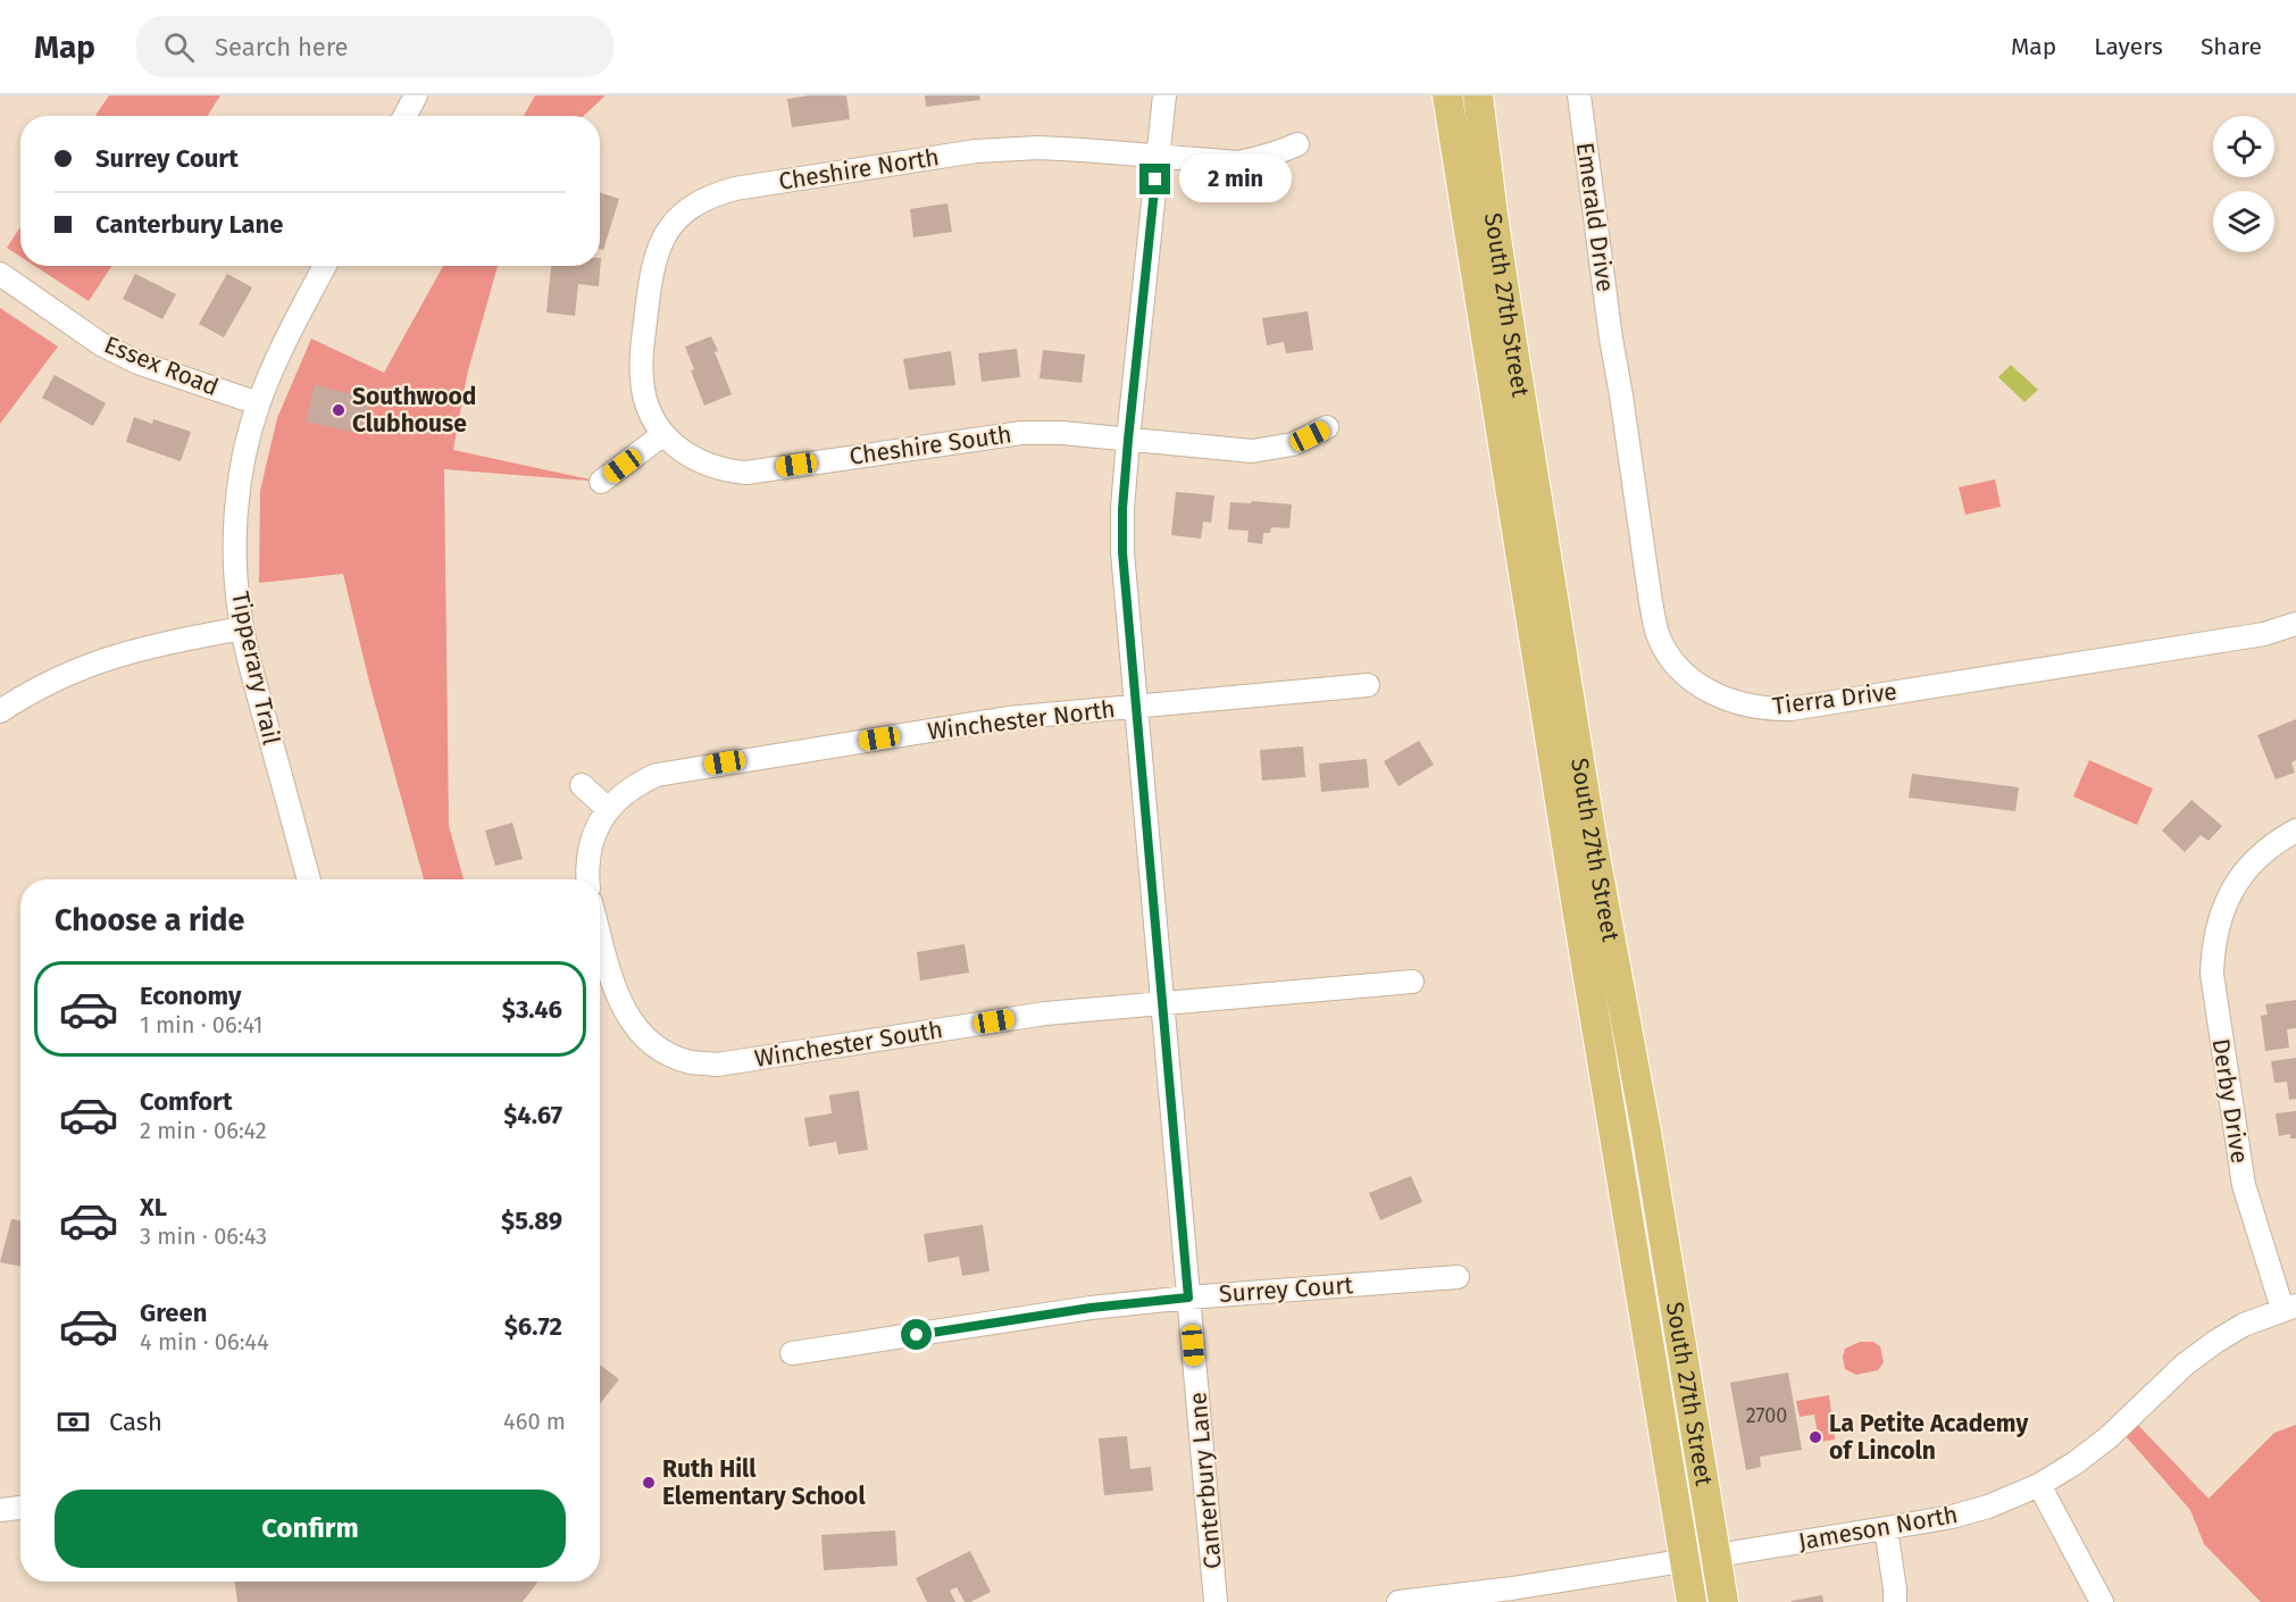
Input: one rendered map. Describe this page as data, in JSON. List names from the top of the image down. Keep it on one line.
{"streets":{"main road":["South 27th Street"],"street":["Cheshire North","Emerald Drive","Essex Road","Cheshire South","Tipperary Trail","Tierra Drive","Winchester North","Winchester South","Derby Drive","Surrey Court","Canterbury Lane","Jameson North"]},"crossings":[["Cheshire North","Cheshire South"],["Cheshire North","Canterbury Lane"],["Emerald Drive","Tierra Drive"],["South 27th Street","Jameson North"],["Essex Road","Tipperary Trail"],["Cheshire South","Canterbury Lane"],["Winchester North","Canterbury Lane"],["Winchester South","Canterbury Lane"],["Derby Drive","Jameson North"],["Surrey Court","Canterbury Lane"]],"places":["Southwood Clubhouse","La Petite Academy of Lincoln","Ruth Hill Elementary School"],"house_numbers":["2700"],"page":{"header":"Map","search":"Search here","nav":["Map","Layers","Share"],"banner":["Surrey Court","Canterbury Lane"],"bubble":"2 min","heading":"Choose a ride","list":[{"name":"Economy","note":"1 min · 06:41","value":"$3.46"},{"name":"Comfort","note":"2 min · 06:42","value":"$4.67"},{"name":"XL","note":"3 min · 06:43","value":"$5.89"},{"name":"Green","note":"4 min · 06:44","value":"$6.72"}],"pay":["Cash","460 m"],"buttons":"Confirm"}}
